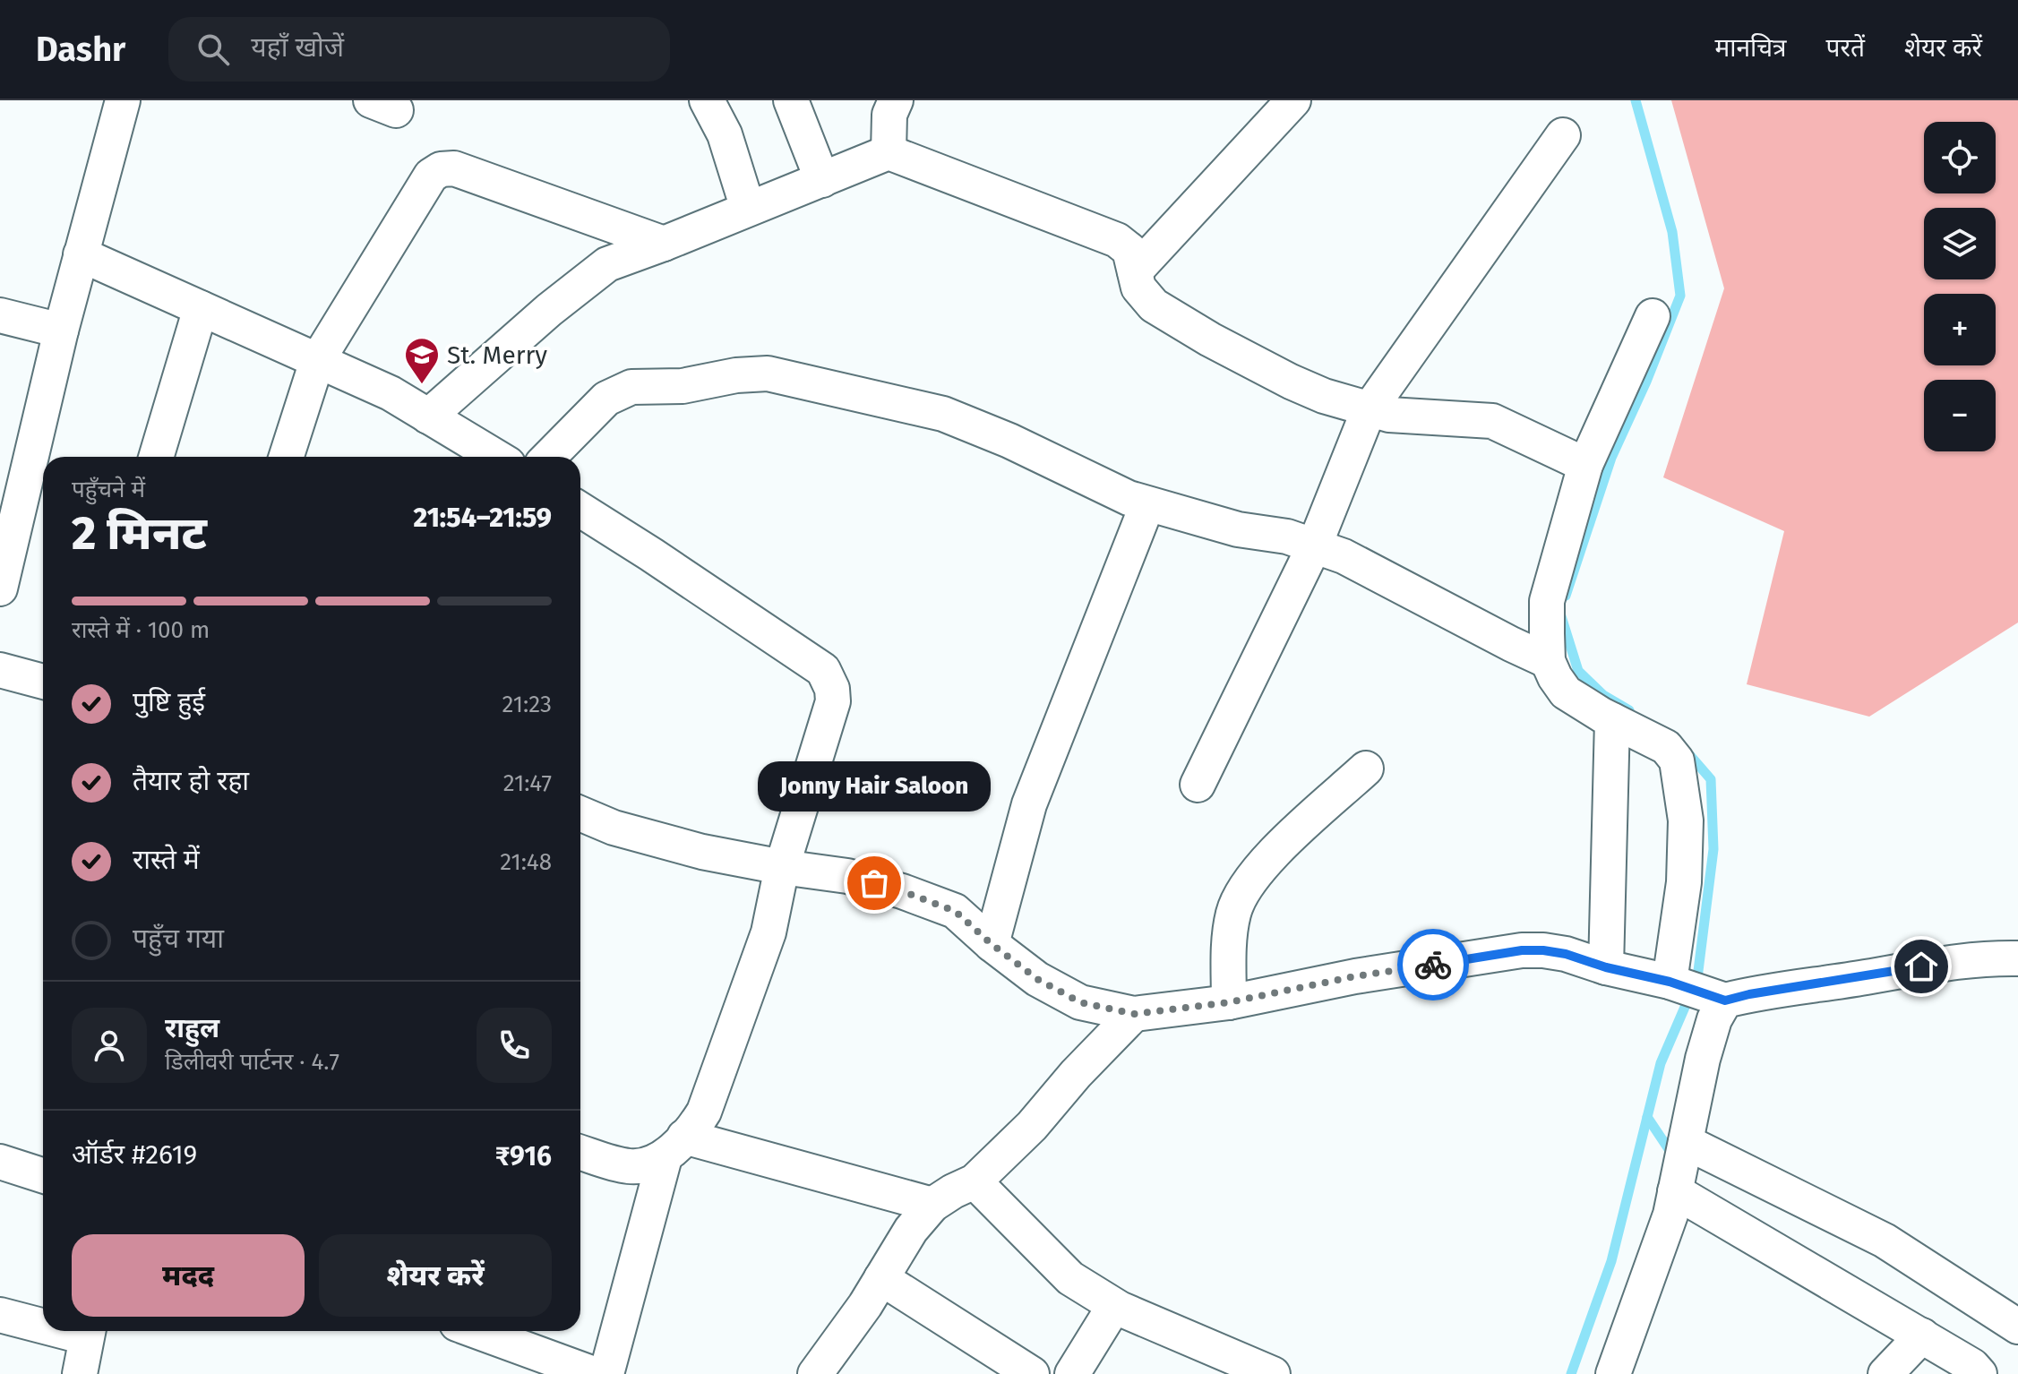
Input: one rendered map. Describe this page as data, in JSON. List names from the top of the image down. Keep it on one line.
{"places":{"school or university":["St. Merry"],"other":["Jonny Hair Saloon"]},"page":{"header":"Dashr","search":"यहाँ खोजें","nav":["मानचित्र","परतें","शेयर करें"],"map_buttons":["+","−"],"heading":["2 मिनट","पहुँचने में","21:54–21:59"],"panel":["राहुल","डिलीवरी पार्टनर · 4.7","ऑर्डर #2619","₹916"],"bar":"रास्ते में · 100 m","list":[["पुष्टि हुई","21:23"],["तैयार हो रहा","21:47"],["रास्ते में","21:48"],"पहुँच गया"],"bubble":"Jonny Hair Saloon","buttons":["मदद","शेयर करें"]}}
